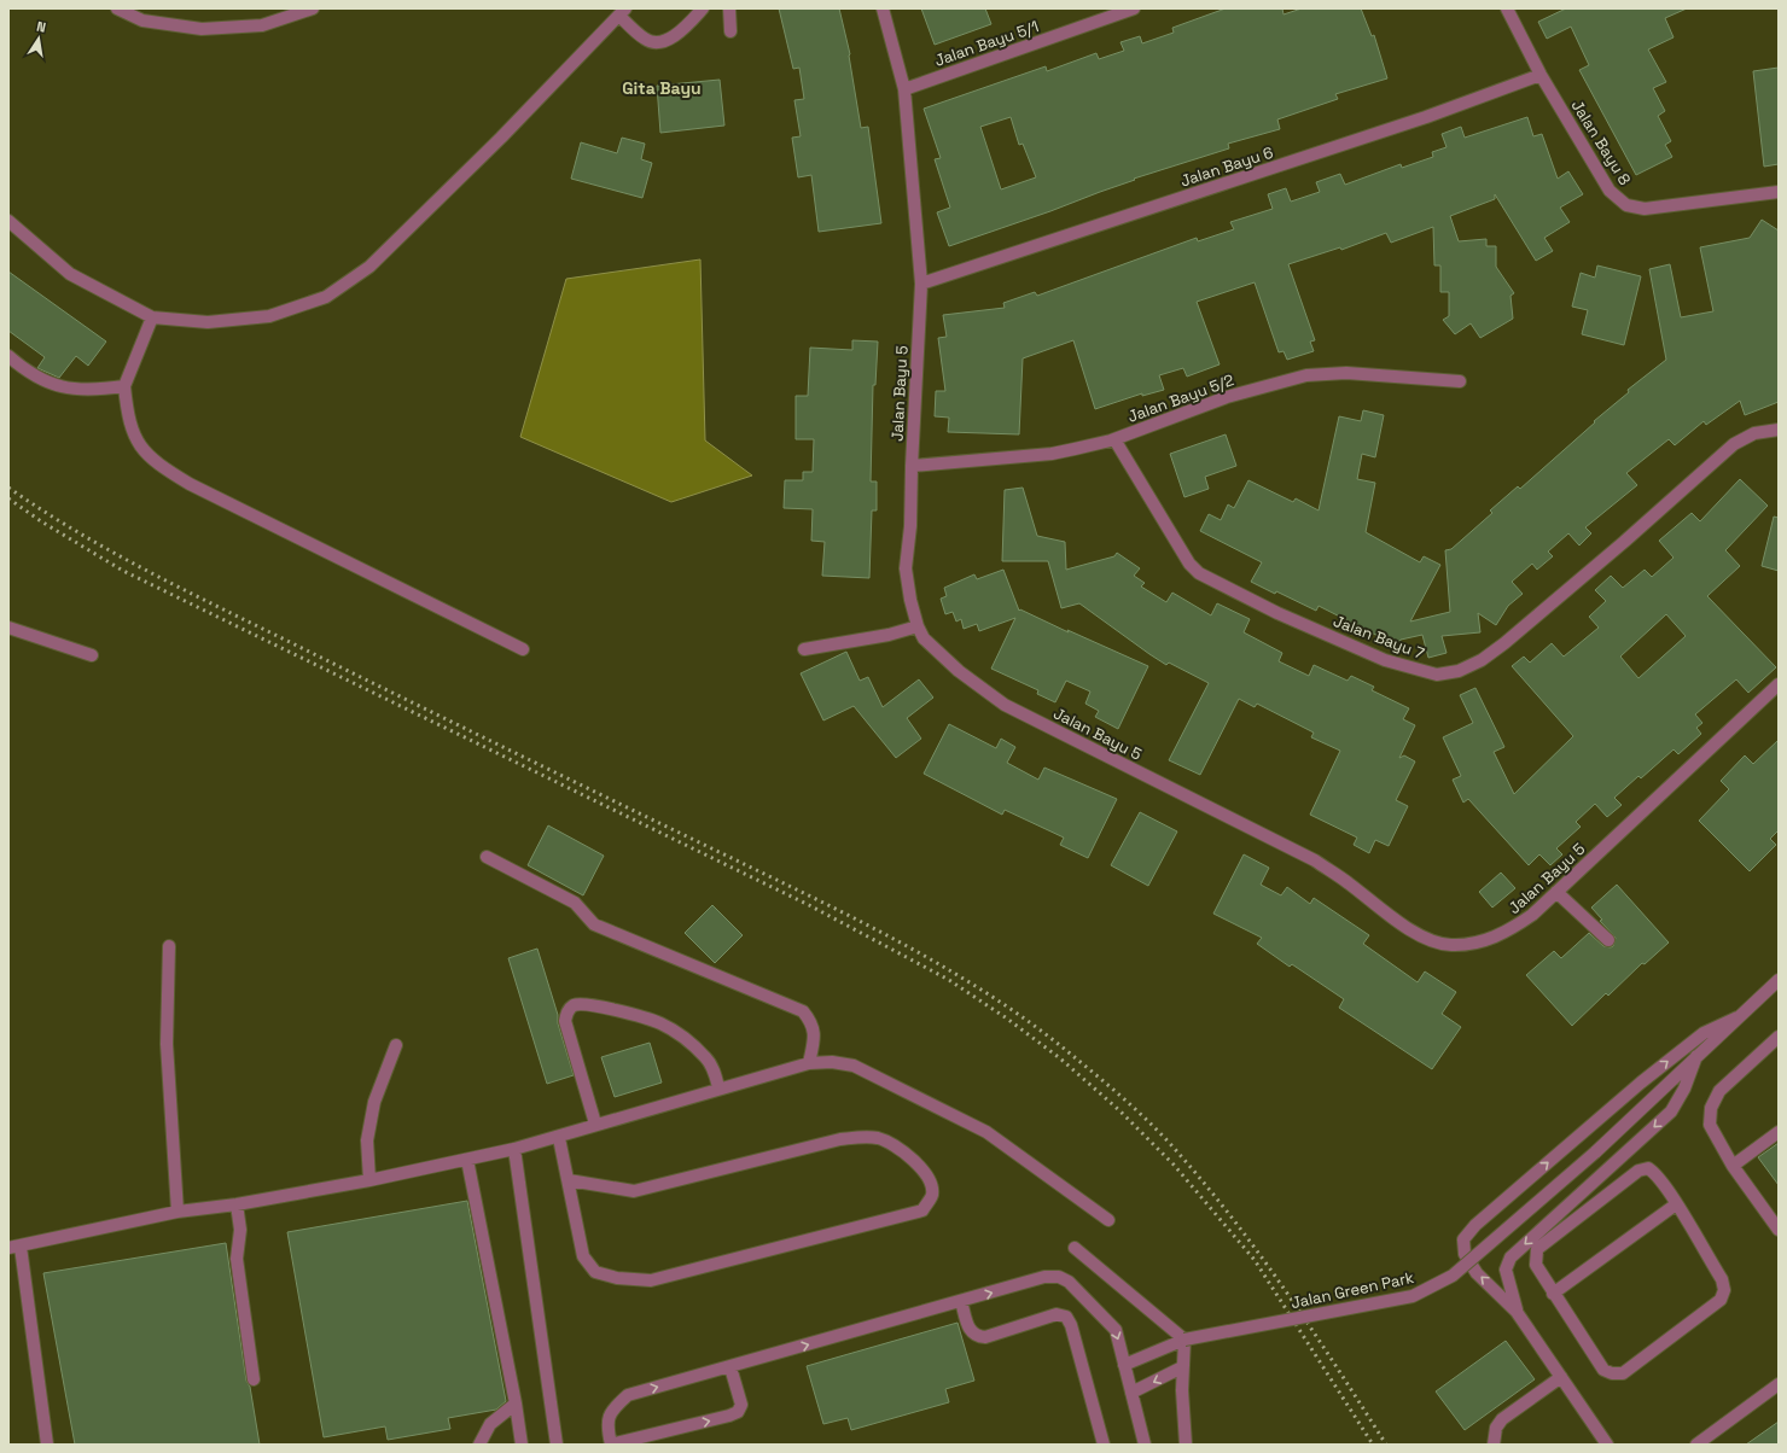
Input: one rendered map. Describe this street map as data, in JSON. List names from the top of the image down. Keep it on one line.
{"streets":{"street":["Jalan Bayu 5/1","Jalan Bayu 8","Jalan Bayu 6","Jalan Bayu 5","Jalan Bayu 5/2","Jalan Bayu 7","Jalan Green Park"]},"crossings":[["Jalan Bayu 5/1","Jalan Bayu 5"],["Jalan Bayu 8","Jalan Bayu 6"],["Jalan Bayu 6","Jalan Bayu 5"],["Jalan Bayu 5","Jalan Bayu 5/2"],["Jalan Bayu 5/2","Jalan Bayu 7"]],"districts":["Gita Bayu"],"north":"top"}
